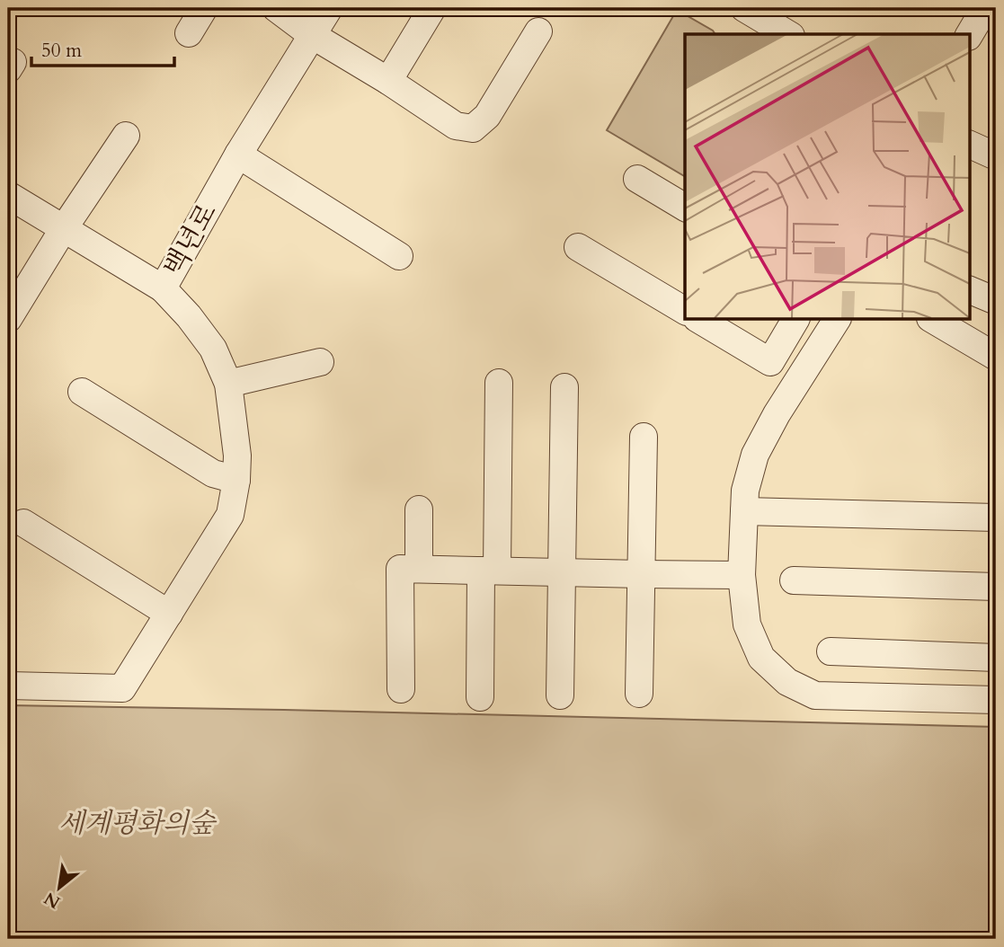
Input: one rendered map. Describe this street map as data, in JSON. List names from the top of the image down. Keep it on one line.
{"streets":{"street":["백년로"]},"parks":["세계평화의숲"],"scale_bar":"50 m","north":"bottom left"}
